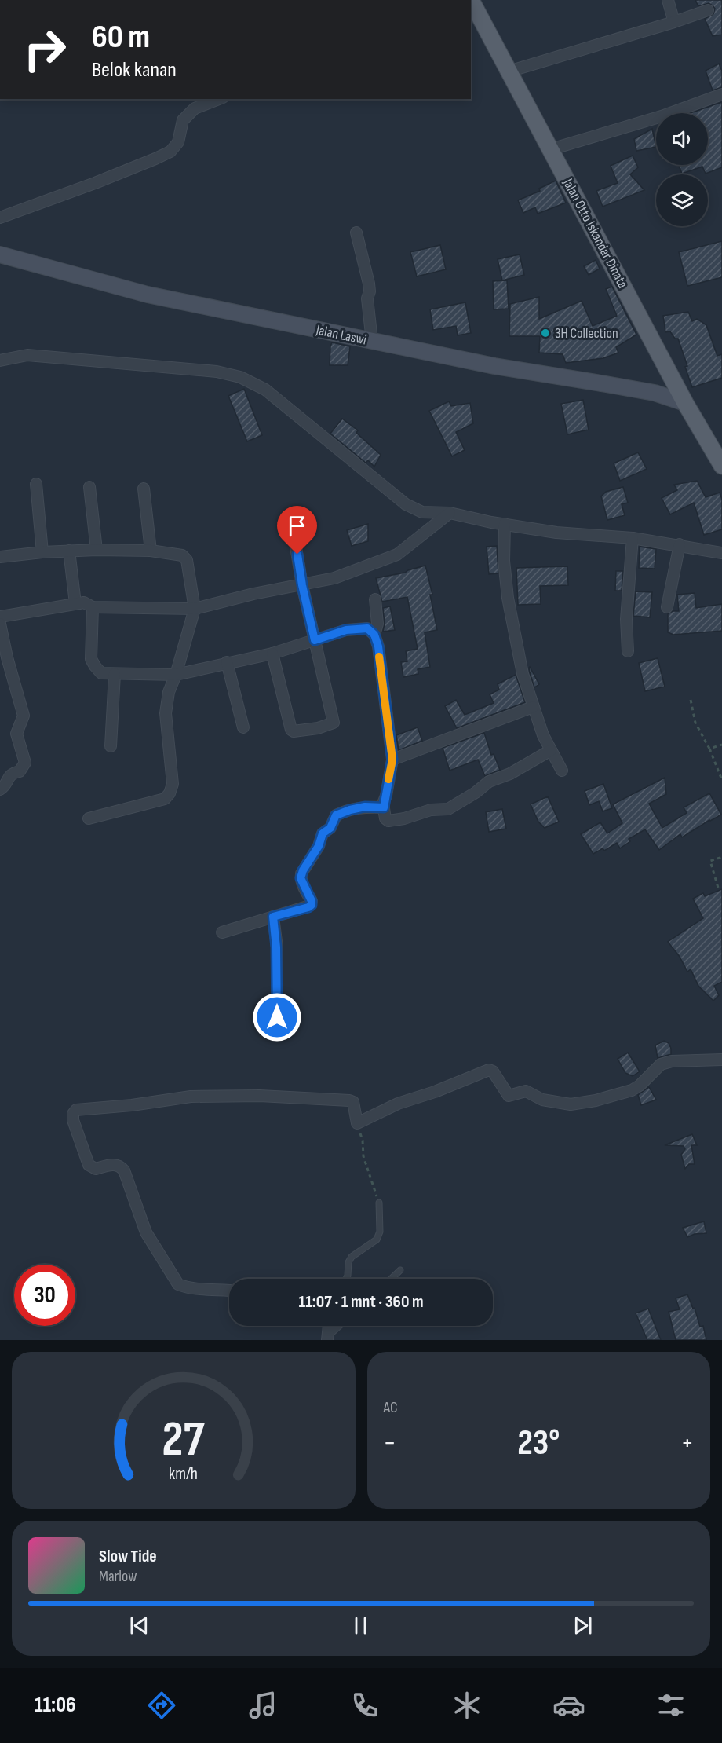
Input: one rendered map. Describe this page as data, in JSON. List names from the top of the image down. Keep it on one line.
{"streets":{"main road":["Jalan Otto Iskandar Dinata"],"street":["Jalan Laswi"]},"crossings":[["Jalan Otto Iskandar Dinata","Jalan Laswi"]],"places":["3H Collection"],"page":{"turn":["60 m","Belok kanan"],"limit":"30","trip":"11:07 · 1 mnt · 360 m","tile":"AC","heat":["−","23°","+"],"song":["Slow Tide","Marlow"],"tabs":"11:06","gauge":["27","km/h"]}}
